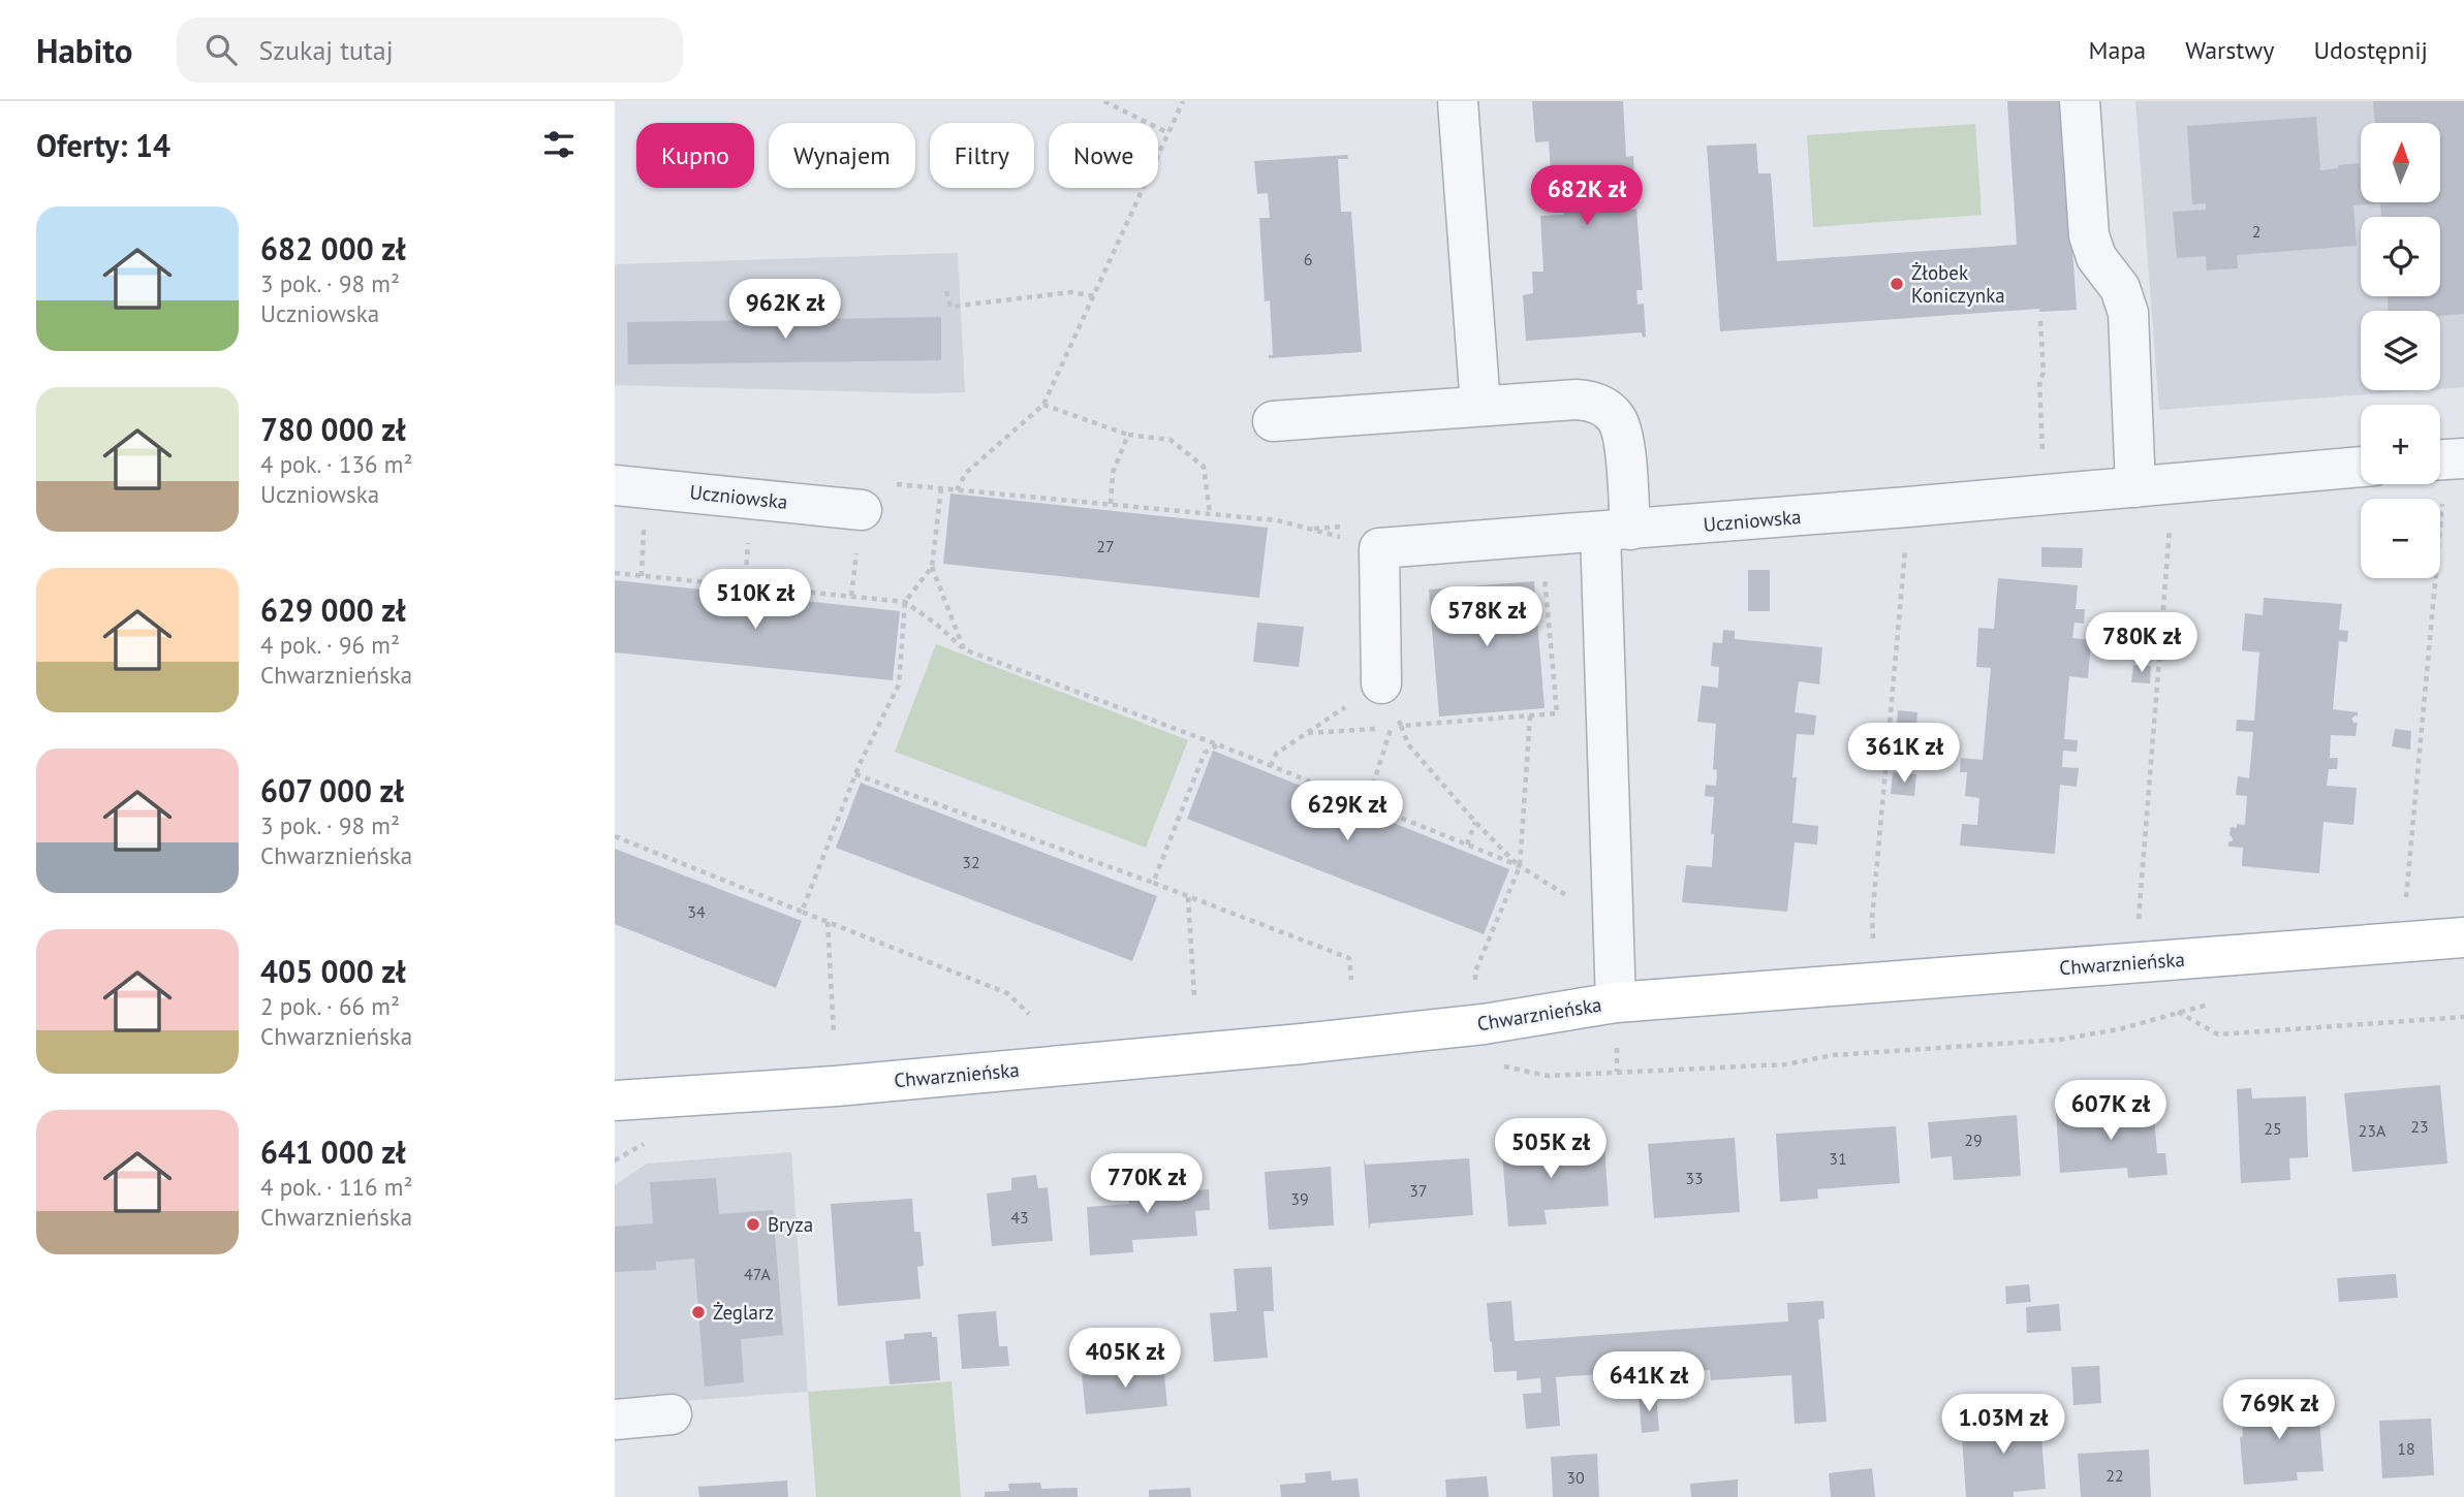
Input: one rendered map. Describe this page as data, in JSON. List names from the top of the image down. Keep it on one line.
{"streets":{"main road":["Chwarznieńska"],"street":["Uczniowska"]},"places":["Żłobek Koniczynka","Bryza","Żeglarz"],"house_numbers":["2","6","27","32","34","23","25","23A","29","31","33","37","39","43","47A","18","22","30"],"north":"top","page":{"header":"Habito","search":"Szukaj tutaj","nav":["Mapa","Warstwy","Udostępnij"],"heading":"Oferty: 14","map_buttons":["+","−"],"chip":["Kupno","Wynajem","Filtry","Nowe"],"price":["682K zł","962K zł","510K zł","578K zł","780K zł","361K zł","629K zł","607K zł","505K zł","770K zł","405K zł","641K zł","769K zł","1.03M zł"],"list":[{"name":"682 000 zł","note":"3 pok. · 98 m² · Uczniowska"},{"name":"780 000 zł","note":"4 pok. · 136 m² · Uczniowska"},{"name":"629 000 zł","note":"4 pok. · 96 m² · Chwarznieńska"},{"name":"607 000 zł","note":"3 pok. · 98 m² · Chwarznieńska"},{"name":"405 000 zł","note":"2 pok. · 66 m² · Chwarznieńska"},{"name":"641 000 zł","note":"4 pok. · 116 m² · Chwarznieńska"}]}}
